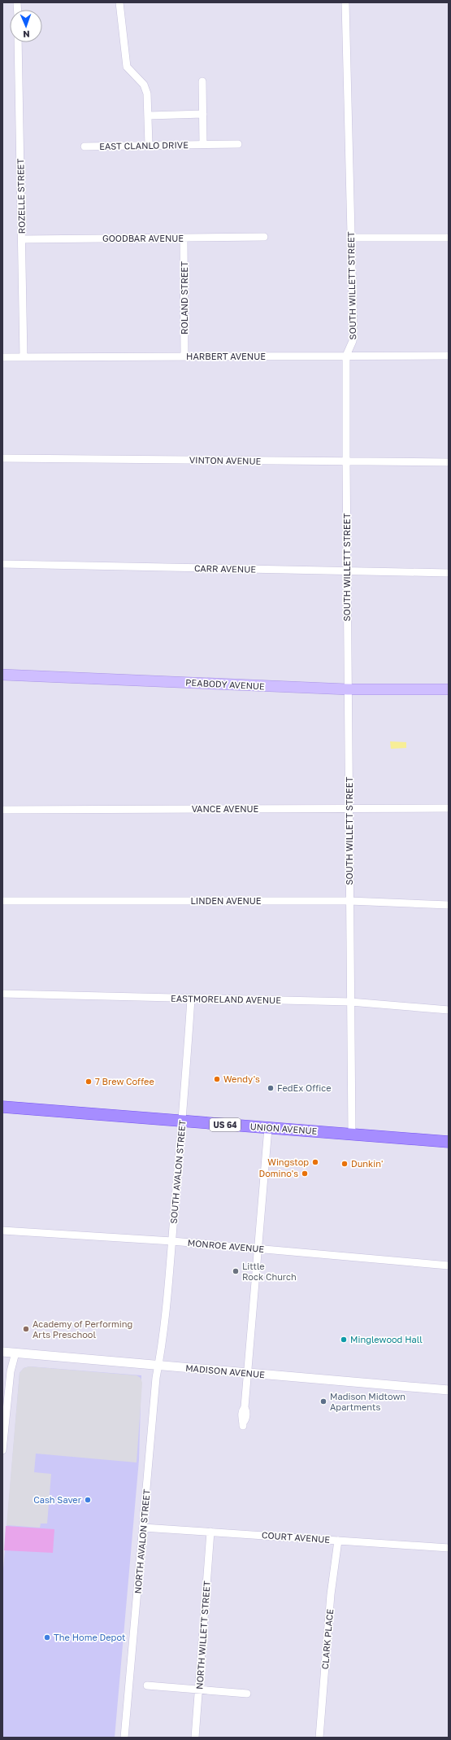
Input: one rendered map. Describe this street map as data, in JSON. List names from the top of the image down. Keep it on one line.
{"streets":{"main road":["PEABODY AVENUE","US 64","UNION AVENUE"],"street":["EAST CLANLO DRIVE","ROZELLE STREET","GOODBAR AVENUE","SOUTH WILLETT STREET","ROLAND STREET","HARBERT AVENUE","VINTON AVENUE","CARR AVENUE","VANCE AVENUE","LINDEN AVENUE","EASTMORELAND AVENUE","SOUTH AVALON STREET","MONROE AVENUE","MADISON AVENUE","COURT AVENUE","NORTH AVALON STREET","NORTH WILLETT STREET","CLARK PLACE"]},"crossings":[["ROZELLE STREET","GOODBAR AVENUE"],["ROZELLE STREET","HARBERT AVENUE"],["GOODBAR AVENUE","ROLAND STREET"],["SOUTH WILLETT STREET","HARBERT AVENUE"],["SOUTH WILLETT STREET","VINTON AVENUE"],["SOUTH WILLETT STREET","CARR AVENUE"],["SOUTH WILLETT STREET","PEABODY AVENUE"],["SOUTH WILLETT STREET","VANCE AVENUE"],["SOUTH WILLETT STREET","LINDEN AVENUE"],["SOUTH WILLETT STREET","EASTMORELAND AVENUE"],["SOUTH WILLETT STREET","UNION AVENUE"],["ROLAND STREET","HARBERT AVENUE"],["EASTMORELAND AVENUE","SOUTH AVALON STREET"],["UNION AVENUE","SOUTH AVALON STREET"],["SOUTH AVALON STREET","MONROE AVENUE"],["SOUTH AVALON STREET","NORTH AVALON STREET"],["MADISON AVENUE","NORTH AVALON STREET"],["COURT AVENUE","NORTH AVALON STREET"],["COURT AVENUE","NORTH WILLETT STREET"],["COURT AVENUE","CLARK PLACE"]],"places":["Wendy's","7 Brew Coffee","FedEx Office","Wingstop","Dunkin'","Domino's","Little Rock Church","Academy of Performing Arts Preschool","Minglewood Hall","Madison Midtown Apartments","Cash Saver","The Home Depot"],"north":"bottom"}
